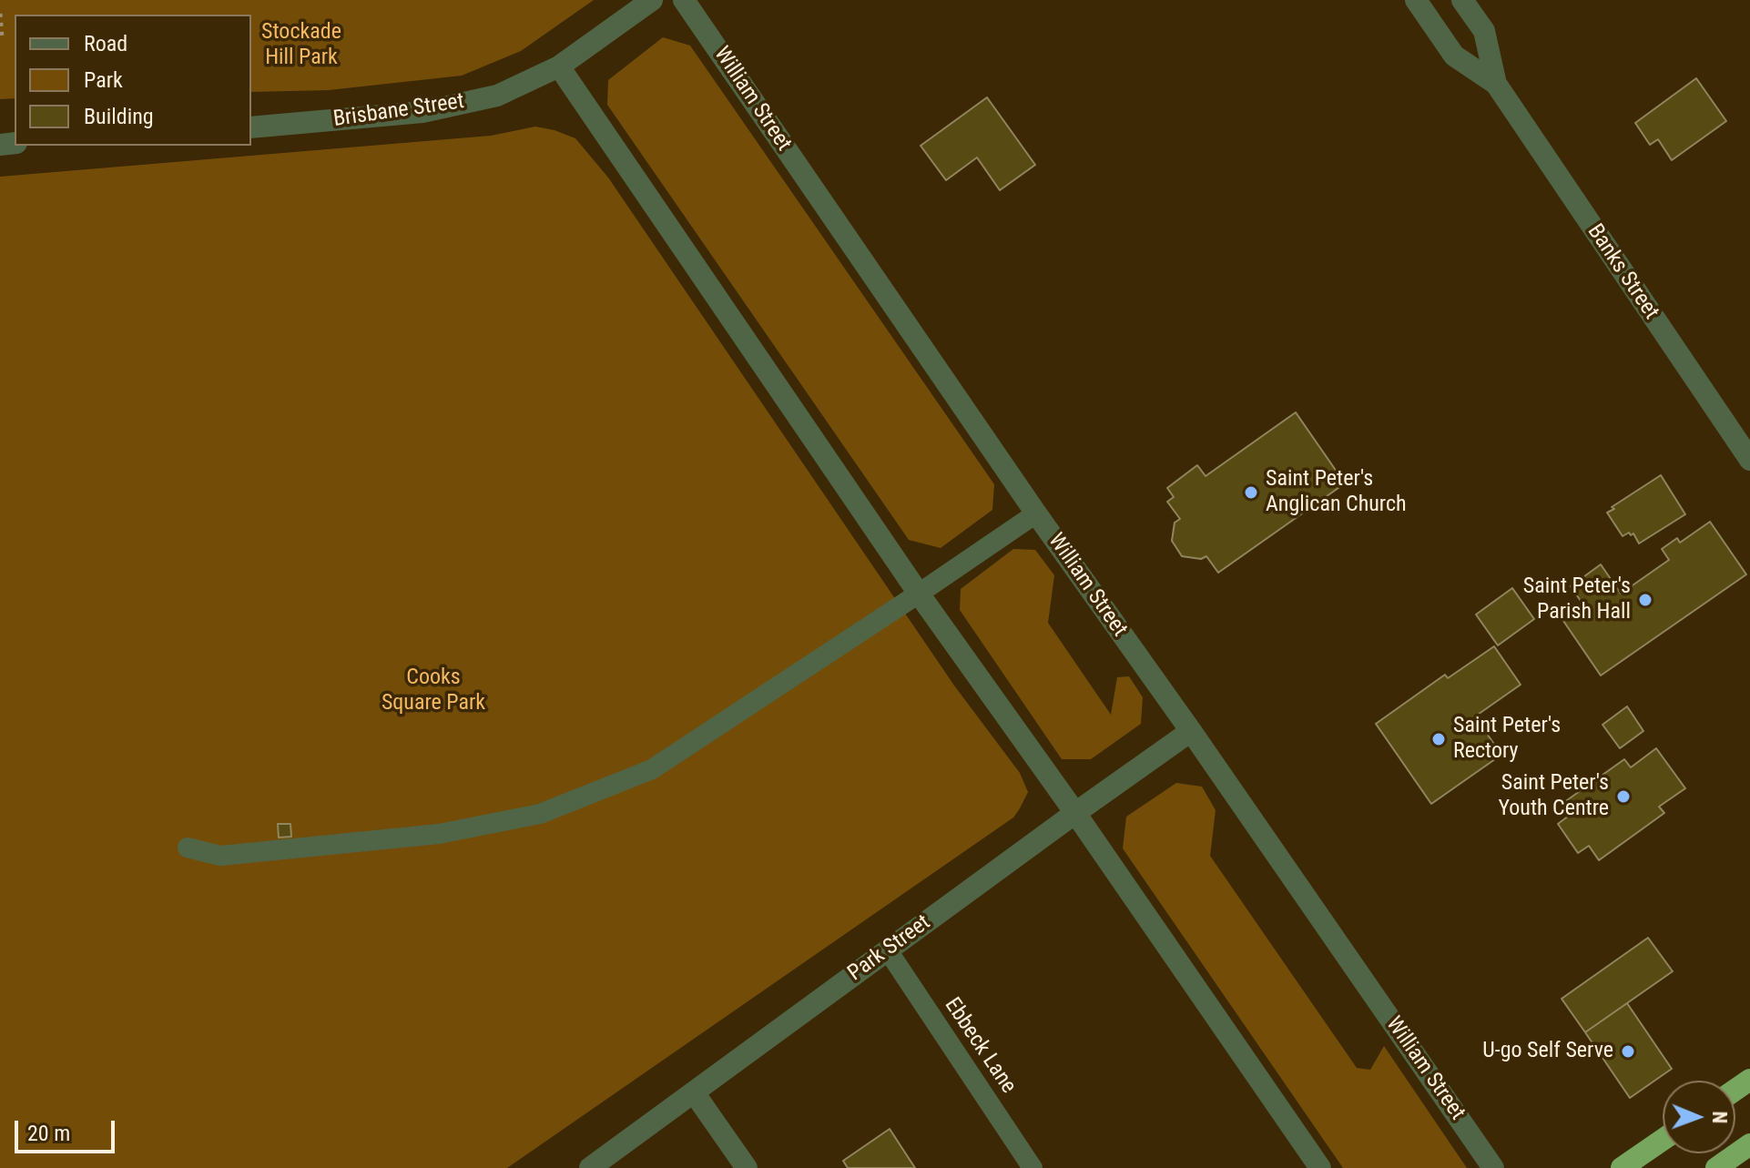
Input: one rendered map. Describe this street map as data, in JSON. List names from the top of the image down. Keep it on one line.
{"streets":{"street":["William Street","Brisbane Street","Banks Street","Park Street"],"lane":["Ebbeck Lane"]},"crossings":[["William Street","Park Street"],["Park Street","Ebbeck Lane"]],"parks":["Stockade Hill Park","Cooks Square Park"],"places":["Saint Peter's Anglican Church","Saint Peter's Parish Hall","Saint Peter's Rectory","Saint Peter's Youth Centre","U-go Self Serve"],"legend":["Road","Park","Building"],"scale_bar":"20 m","north":"right"}
